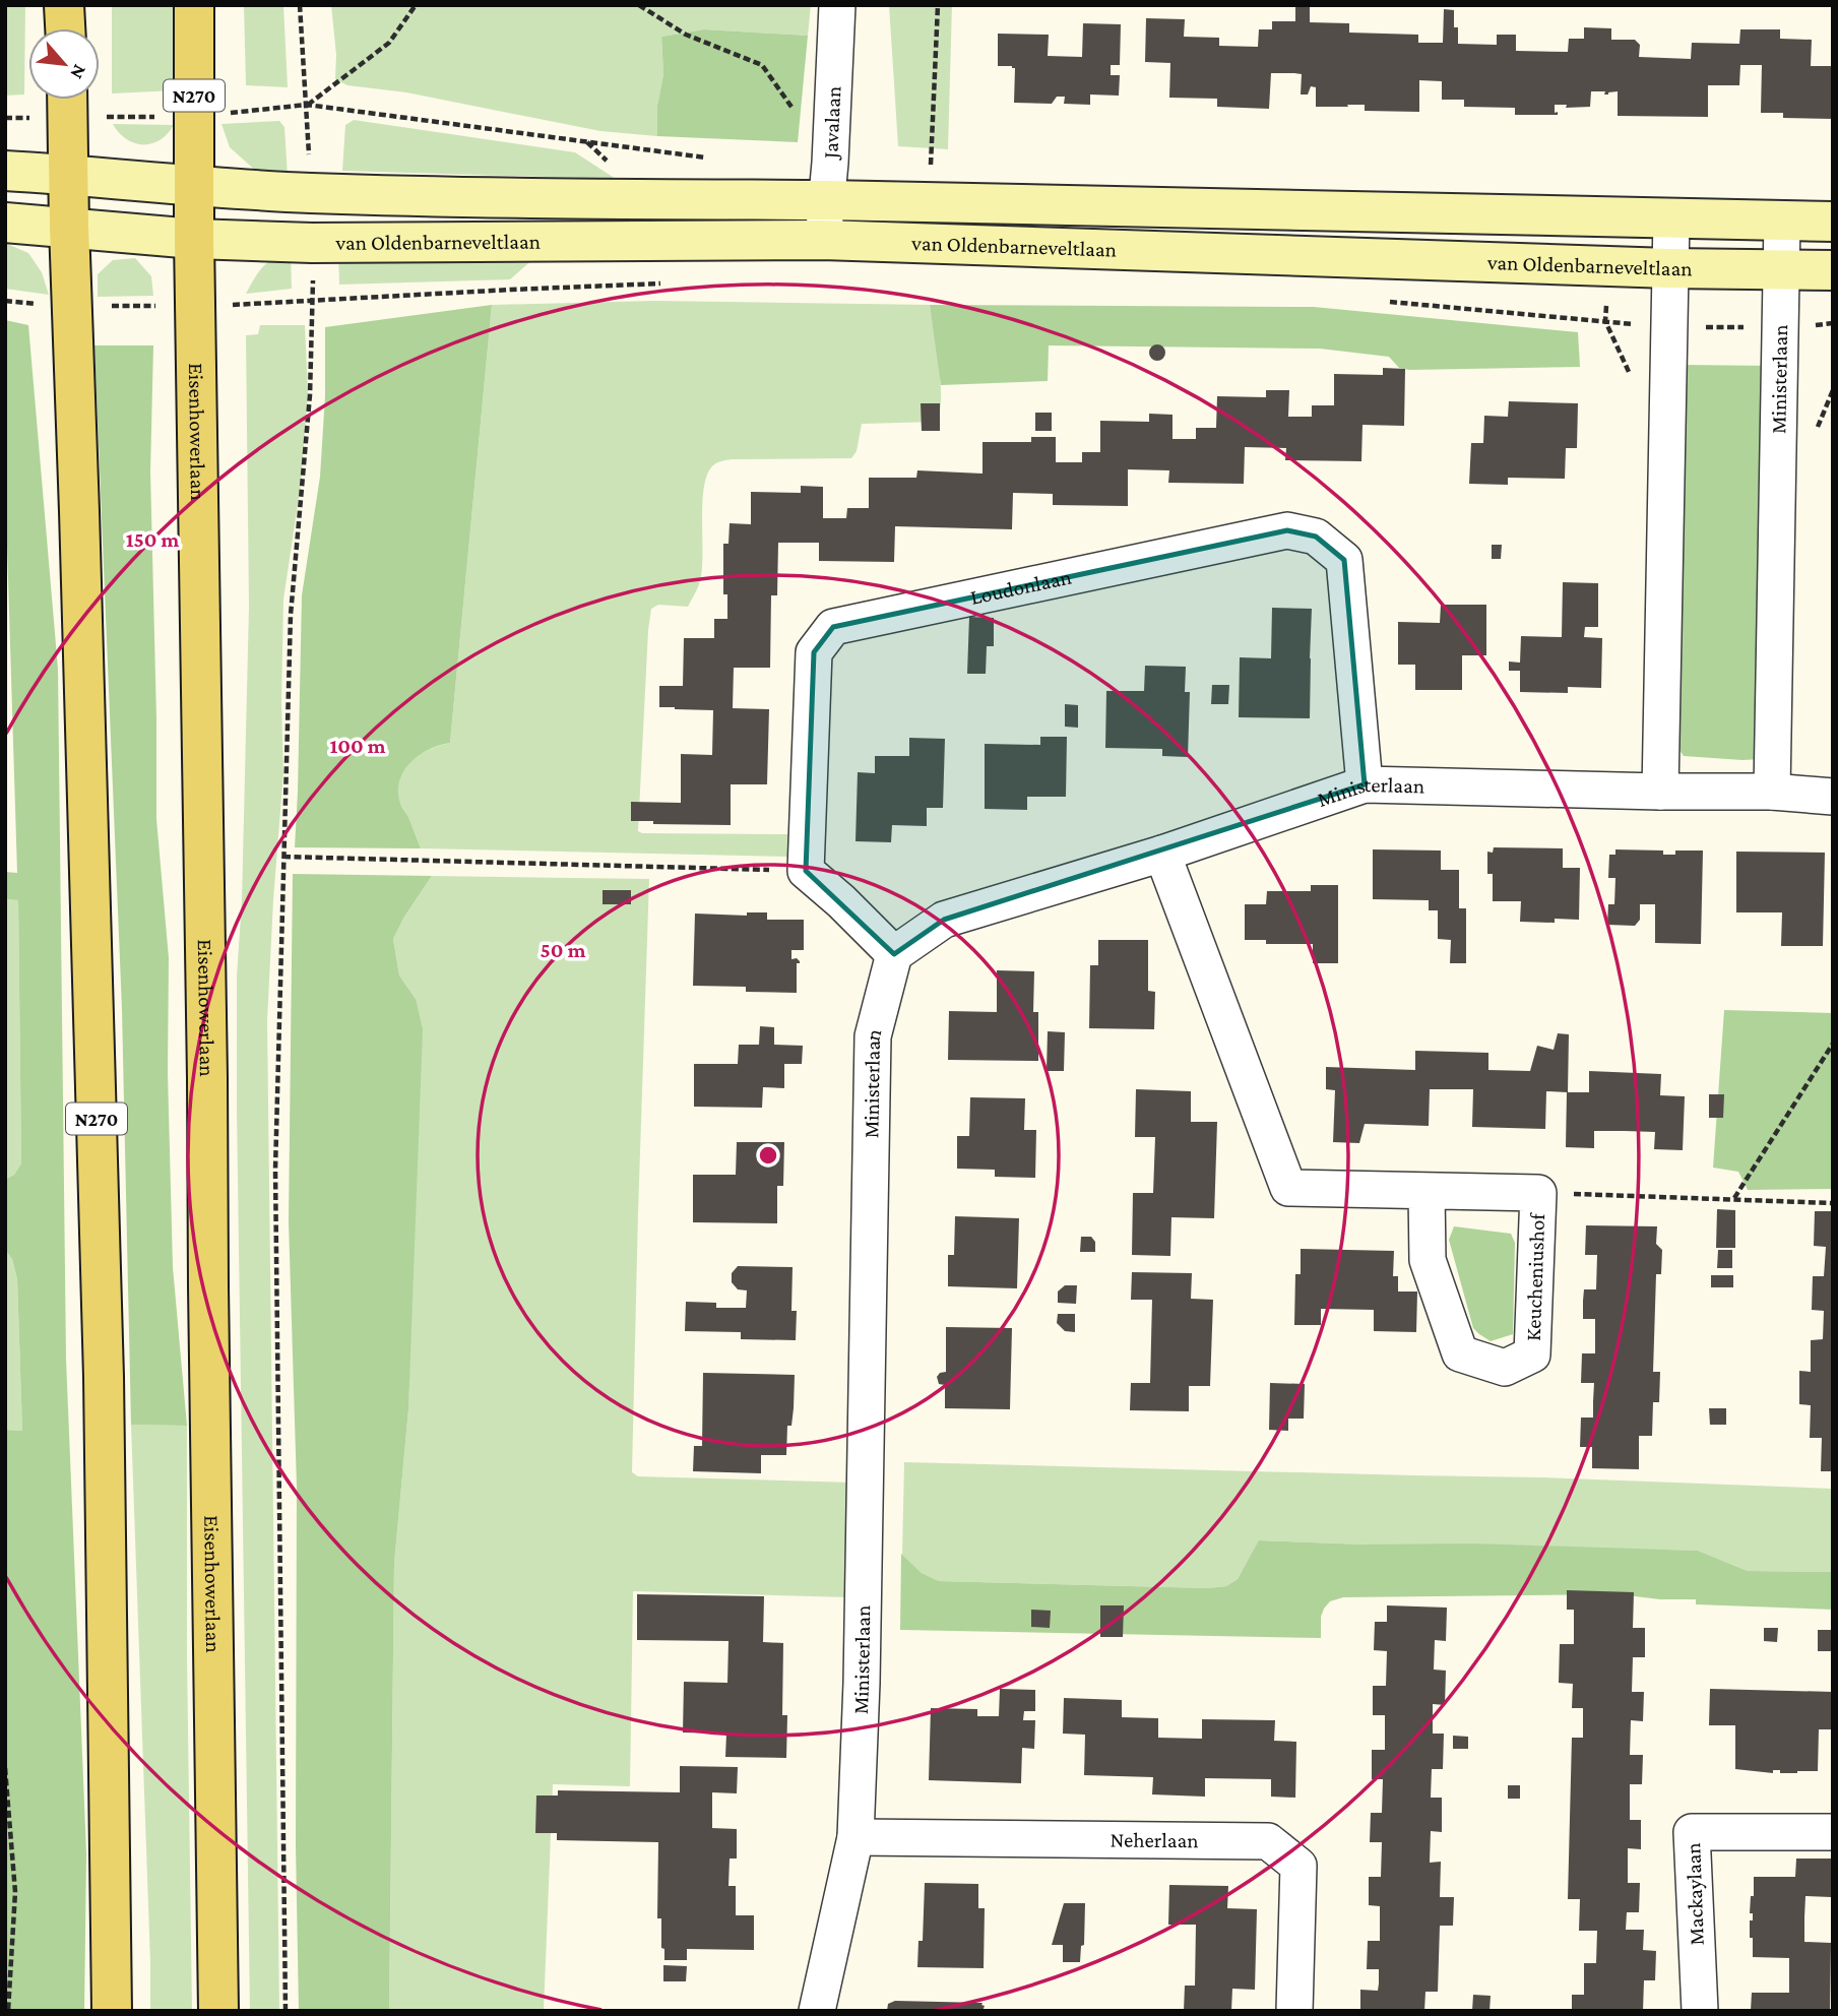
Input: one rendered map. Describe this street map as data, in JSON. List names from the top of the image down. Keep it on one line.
{"streets":{"main road":["N270","van Oldenbarneveltlaan","Eisenhowerlaan"],"street":["Javalaan","Ministerlaan","Loudonlaan","Keucheniushof","Neherlaan","Mackaylaan"]},"crossings":[["N270","van Oldenbarneveltlaan"],["Javalaan","van Oldenbarneveltlaan"],["van Oldenbarneveltlaan","Ministerlaan"],["van Oldenbarneveltlaan","Eisenhowerlaan"],["Ministerlaan","Loudonlaan"],["Ministerlaan","Keucheniushof"],["Ministerlaan","Neherlaan"]],"north":"bottom right","rings":["150 m","100 m","50 m"]}
